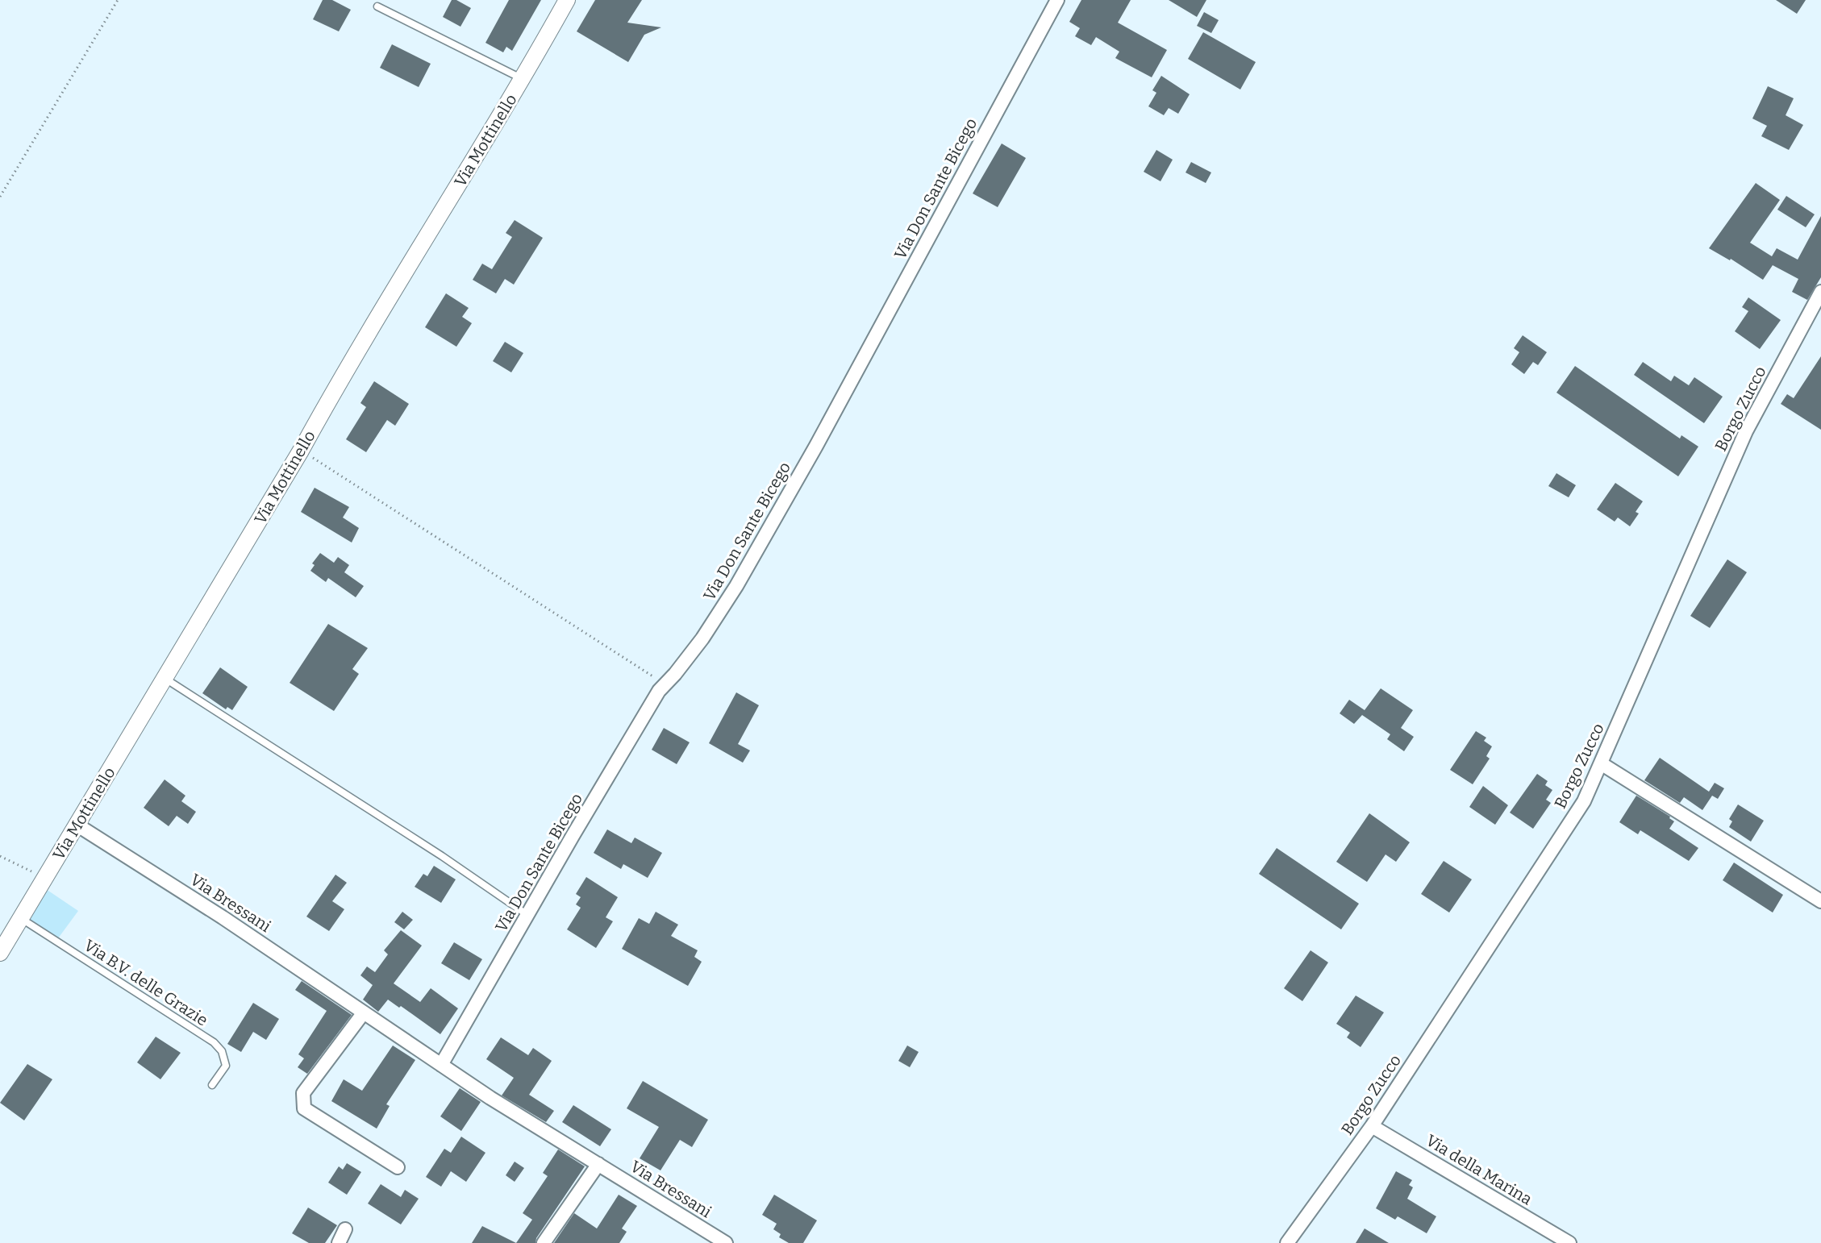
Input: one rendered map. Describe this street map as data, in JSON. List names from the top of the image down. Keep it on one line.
{"streets":{"street":["Via Mottinello","Via Don Sante Bicego","Borgo Zucco","Via Bressani","Via della Marina"],"lane":["Via B.V. delle Grazie"]},"crossings":[["Via Mottinello","Via Bressani"],["Via Mottinello","Via B.V. delle Grazie"],["Via Don Sante Bicego","Via Bressani"],["Borgo Zucco","Via della Marina"]]}
